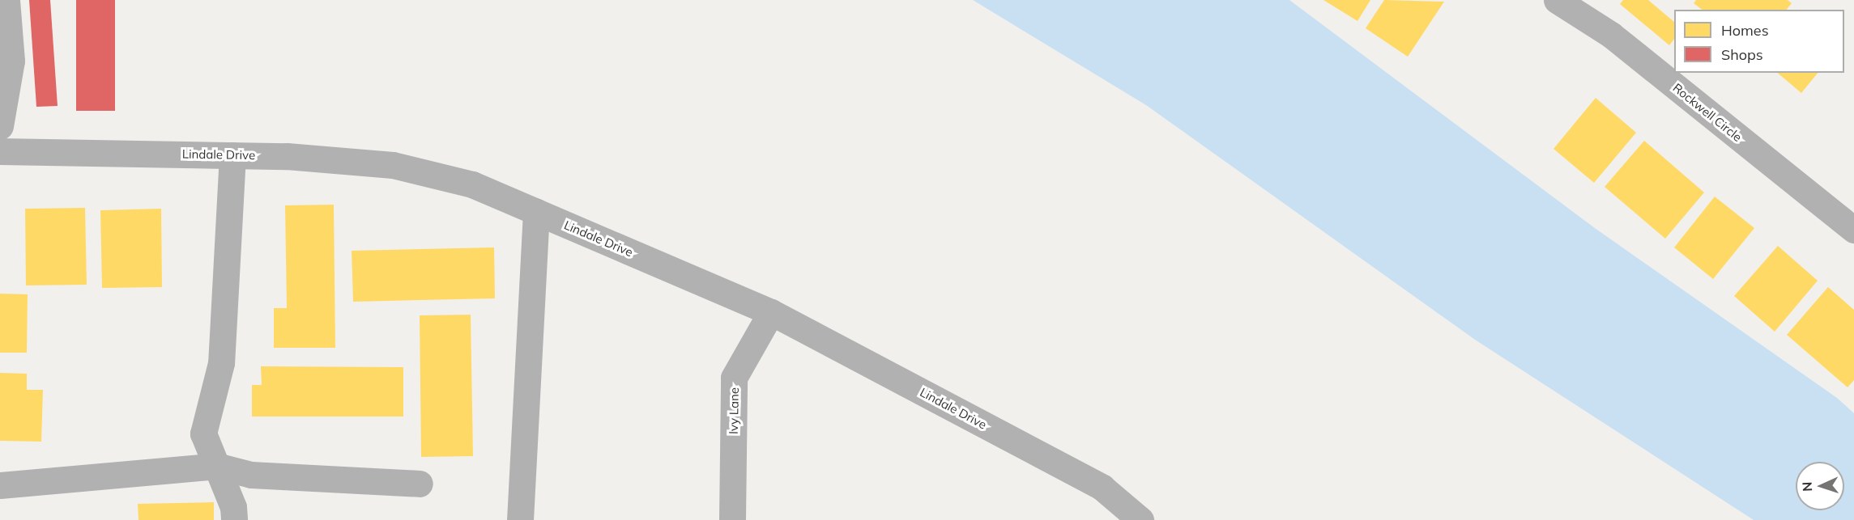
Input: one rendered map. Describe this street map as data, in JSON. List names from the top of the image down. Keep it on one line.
{"streets":{"street":["Rockwell Circle","Lindale Drive","Ivy Lane"]},"crossings":[["Lindale Drive","Ivy Lane"]],"legend":["Homes","Shops"],"north":"left"}
